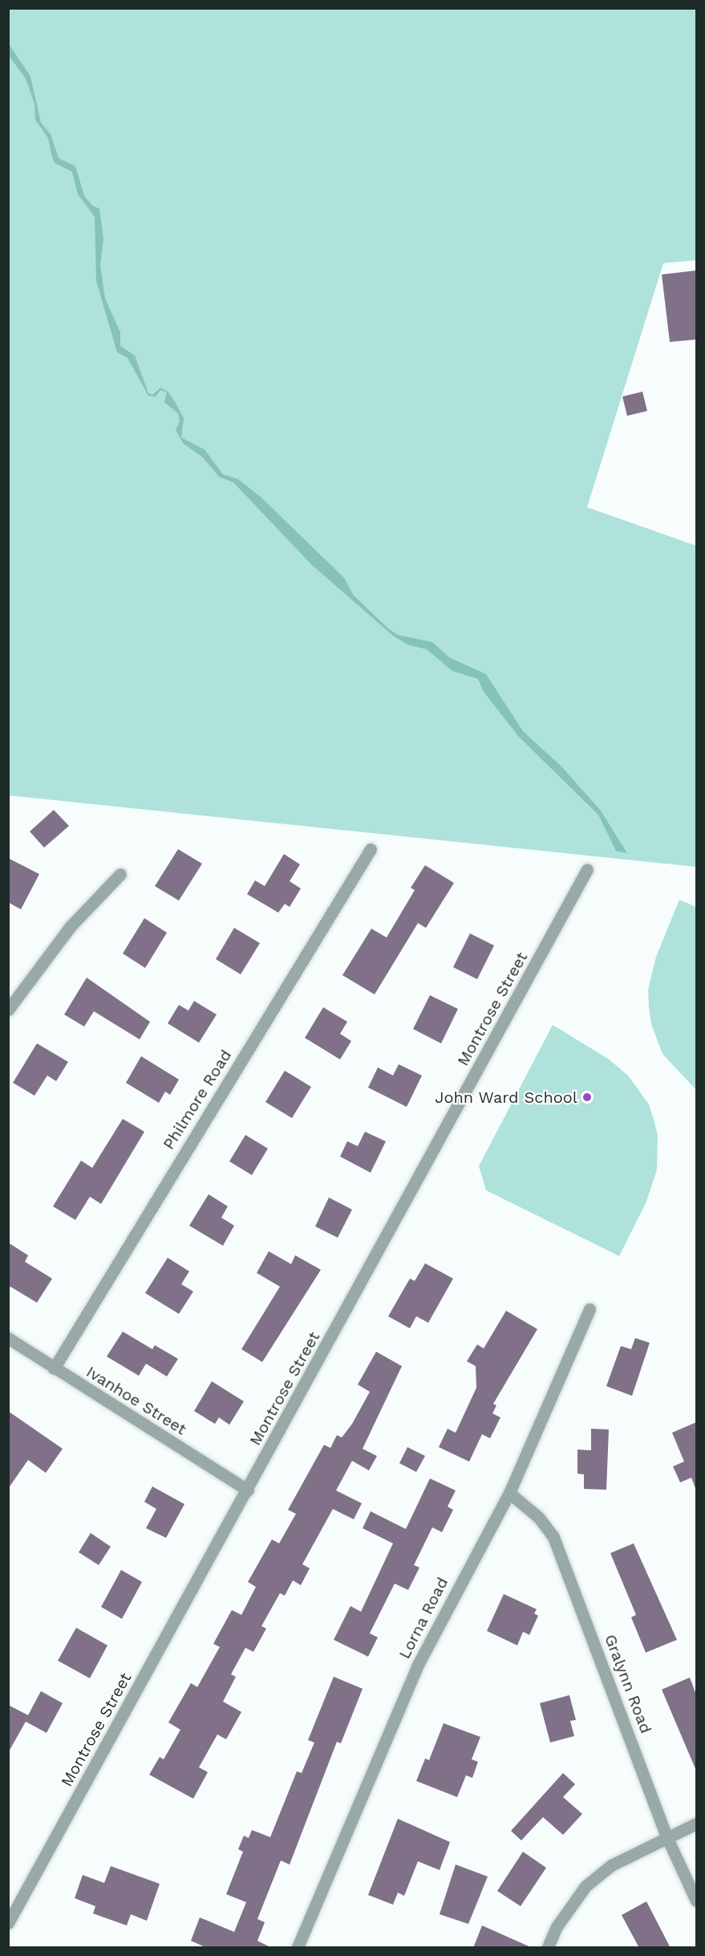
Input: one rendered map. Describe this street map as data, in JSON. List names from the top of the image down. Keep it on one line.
{"streets":{"street":["Montrose Street","Philmore Road","Ivanhoe Street","Lorna Road","Gralynn Road"]},"crossings":[["Montrose Street","Ivanhoe Street"],["Philmore Road","Ivanhoe Street"],["Lorna Road","Gralynn Road"]],"places":["John Ward School"]}
